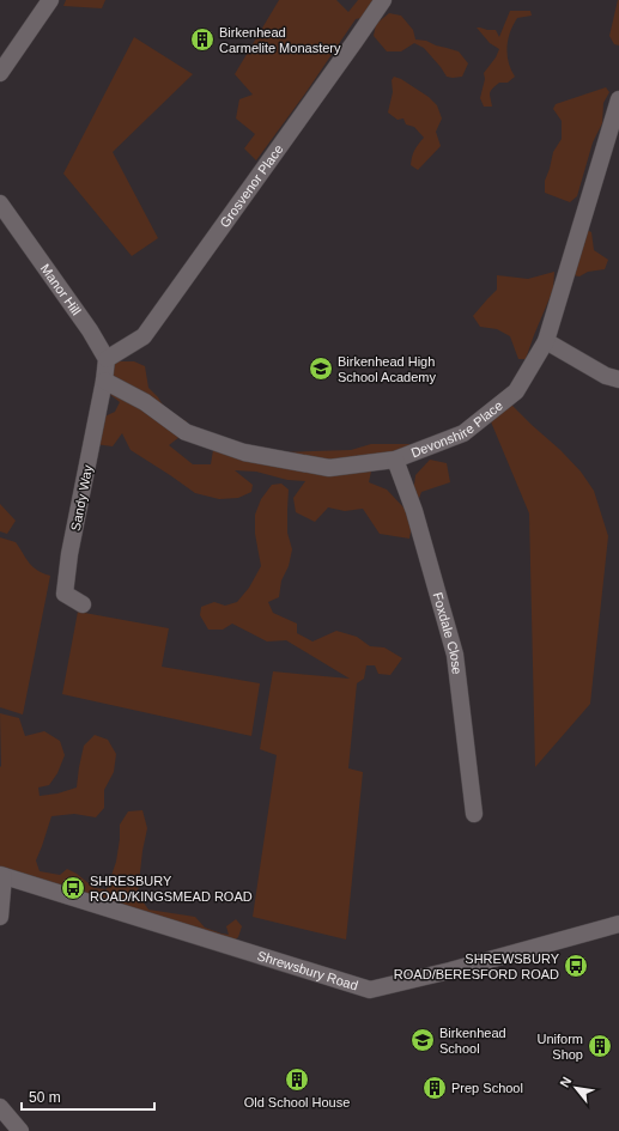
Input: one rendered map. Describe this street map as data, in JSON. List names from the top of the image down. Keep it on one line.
{"streets":{"street":["Grosvenor Place","Manor Hill","Devonshire Place","Sandy Way","Foxdale Close","Shrewsbury Road"]},"crossings":[["Grosvenor Place","Manor Hill"],["Devonshire Place","Sandy Way"],["Devonshire Place","Foxdale Close"]],"places":{"building":["Birkenhead Carmelite Monastery","Uniform Shop","Old School House","Prep School"],"school or university":["Birkenhead High School Academy","Birkenhead School"],"bus stop":["SHRESBURY ROAD/KINGSMEAD ROAD","SHREWSBURY ROAD/BERESFORD ROAD"]},"scale_bar":"50 m","north":"top left"}
